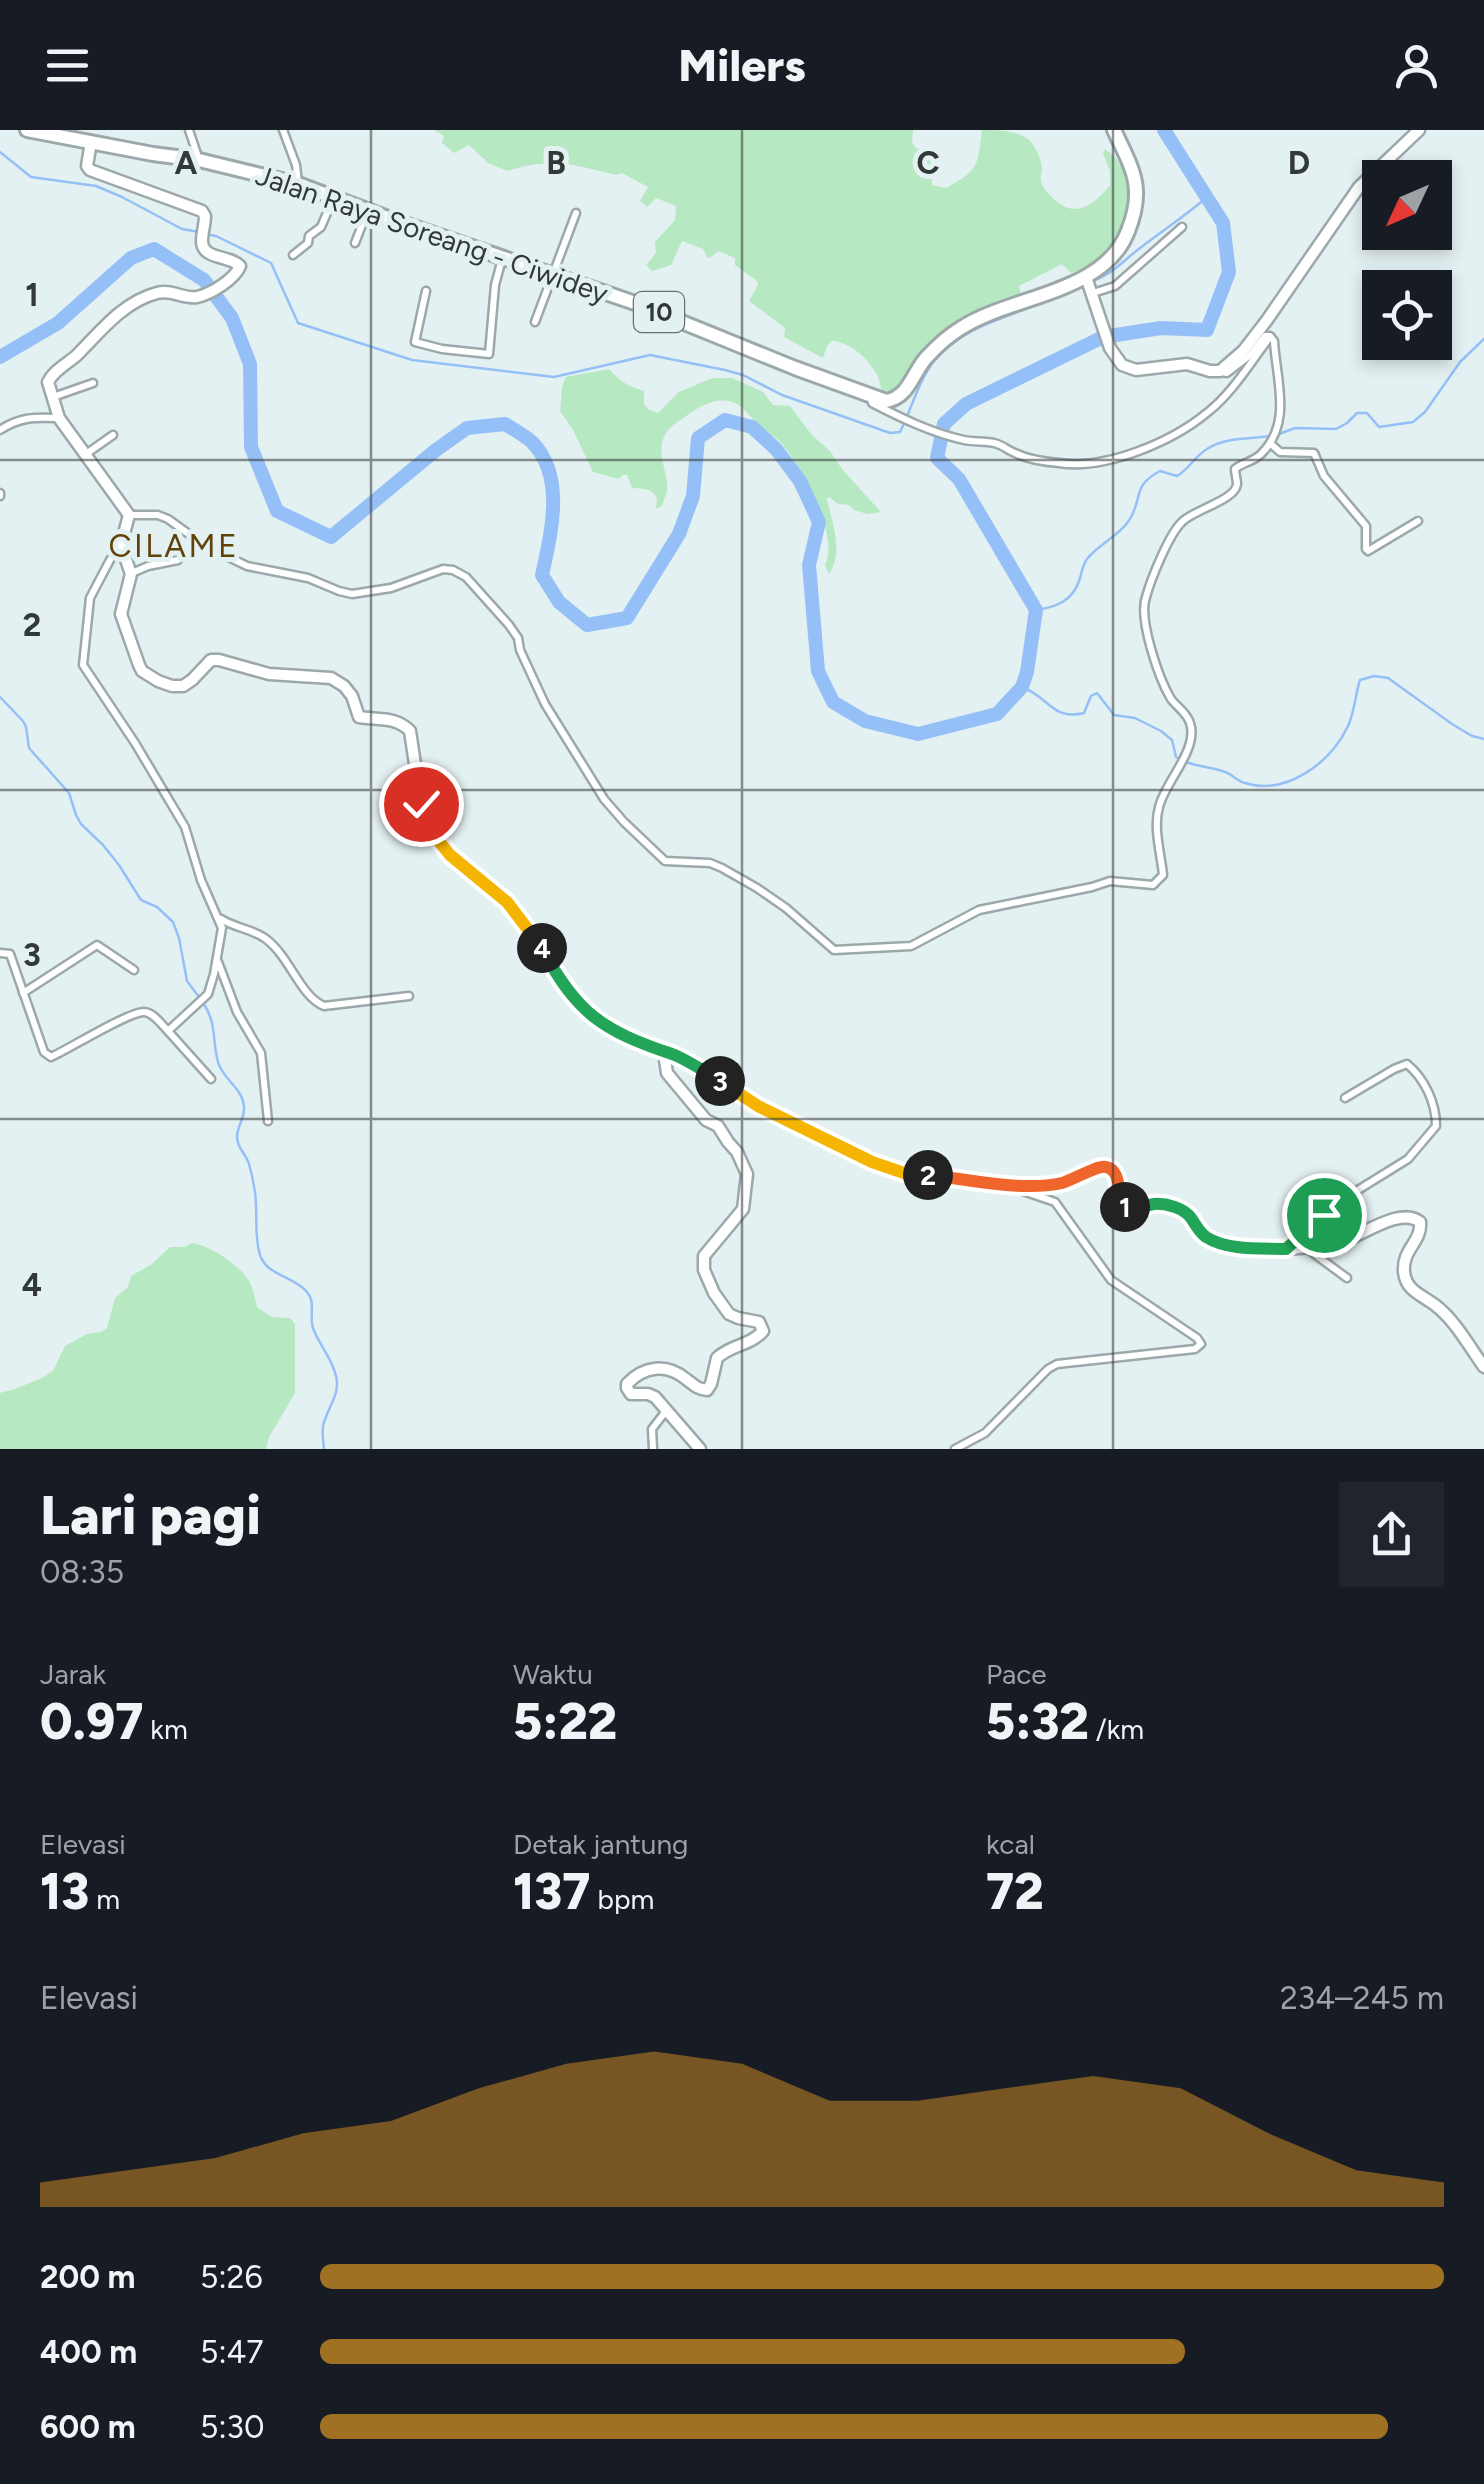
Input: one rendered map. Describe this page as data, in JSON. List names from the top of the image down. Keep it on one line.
{"streets":{"highway":["Jalan Raya Soreang - Ciwidey","10"]},"districts":["CILAME"],"north":"bottom left","page":{"header":"Milers","pins":["4","3","2","1"],"heading":["Lari pagi","08:35"],"stats":[["Jarak","0.97 km"],["Waktu","5:22"],["Pace","5:32 /km"],["Elevasi","13 m"],["Detak jantung","137 bpm"],["kcal","72"]],"chart":["Elevasi","234–245 m"],"list":[{"name":"200 m","note":"5:26"},{"name":"400 m","note":"5:47"},{"name":"600 m","note":"5:30"}]},"grid":{"columns":["A","B","C","D"],"rows":["1","2","3","4"]}}
